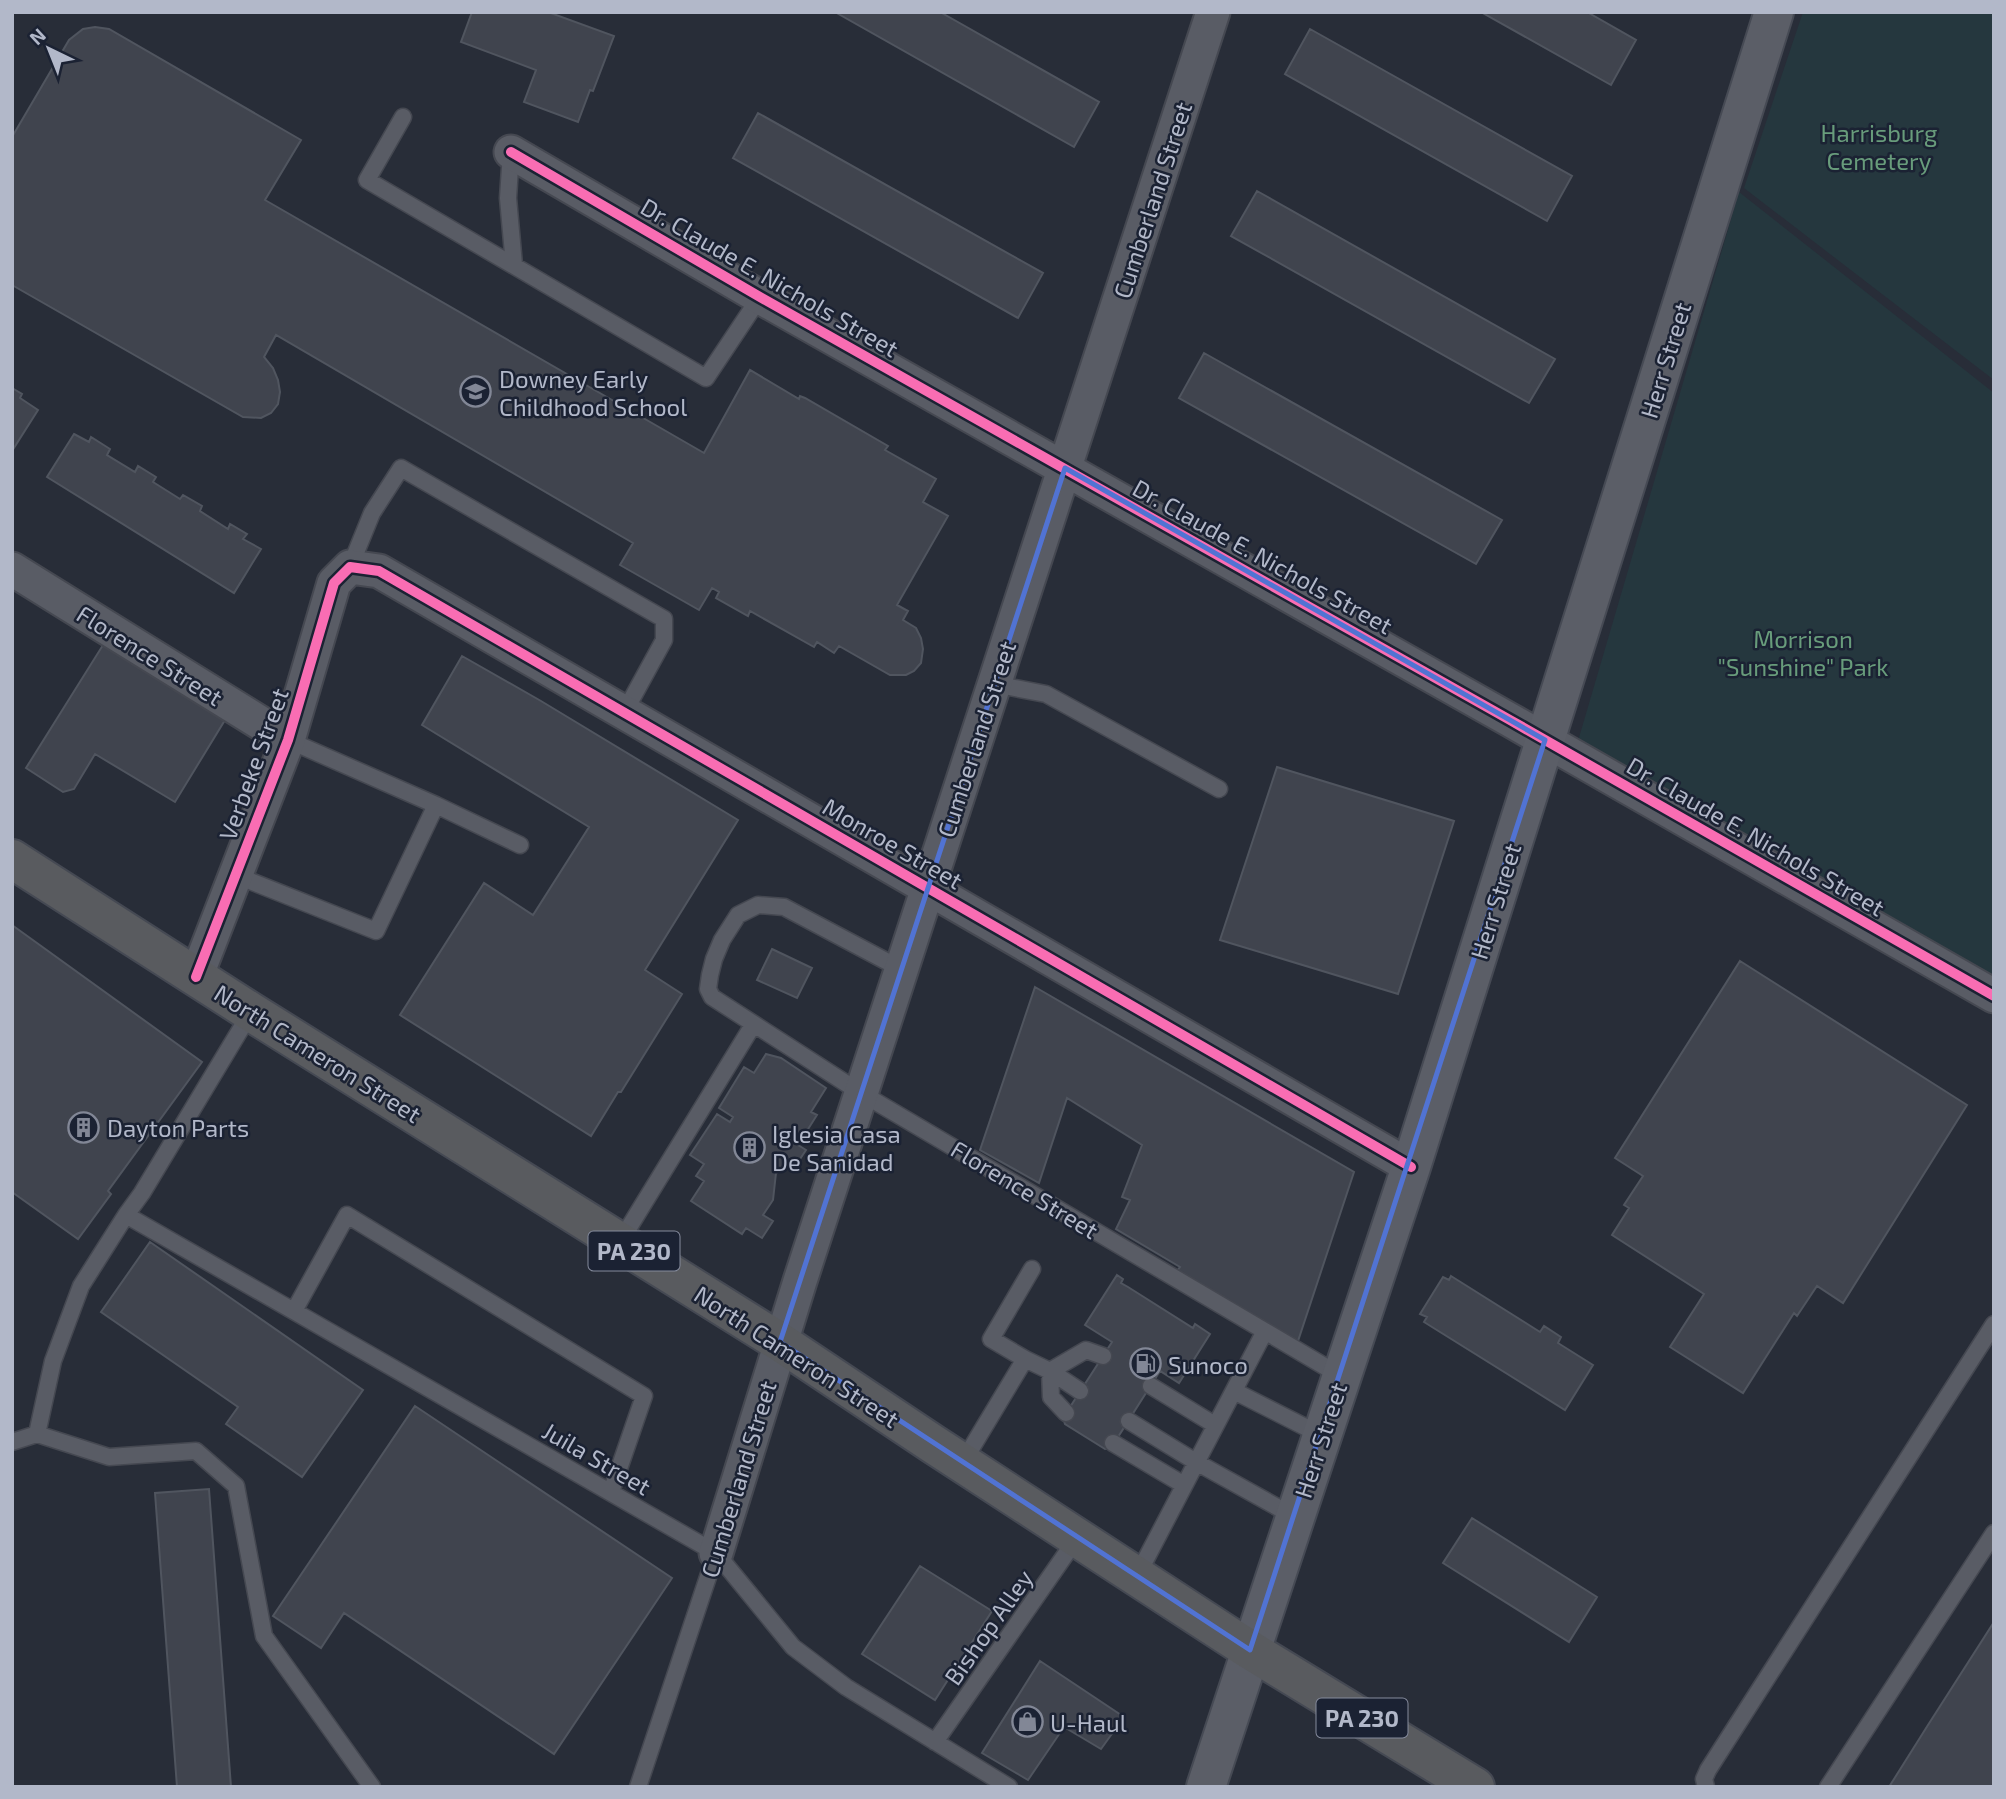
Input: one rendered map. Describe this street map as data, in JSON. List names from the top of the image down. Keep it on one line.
{"streets":{"highway":["North Cameron Street","PA 230"],"main road":["Herr Street"],"street":["Cumberland Street","Dr. Claude E. Nichols Street","Florence Street","Verbeke Street","Monroe Street"],"lane":["Juila Street","Bishop Alley"]},"crossings":[["Cumberland Street","Dr. Claude E. Nichols Street"],["Cumberland Street","Florence Street"],["Cumberland Street","Monroe Street"],["Cumberland Street","North Cameron Street"],["Cumberland Street","Juila Street"],["Dr. Claude E. Nichols Street","Herr Street"],["Herr Street","Florence Street"],["Herr Street","Monroe Street"],["Herr Street","North Cameron Street"],["Florence Street","Verbeke Street"],["Verbeke Street","Monroe Street"],["Verbeke Street","North Cameron Street"],["North Cameron Street","Bishop Alley"],["Juila Street","Bishop Alley"]],"parks":["Harrisburg Cemetery","Morrison \"Sunshine\" Park"],"places":{"school or university":["Downey Early Childhood School"],"building":["Dayton Parts","Iglesia Casa De Sanidad"],"fuel station":["Sunoco"],"shop":["U-Haul"]},"north":"top left"}
